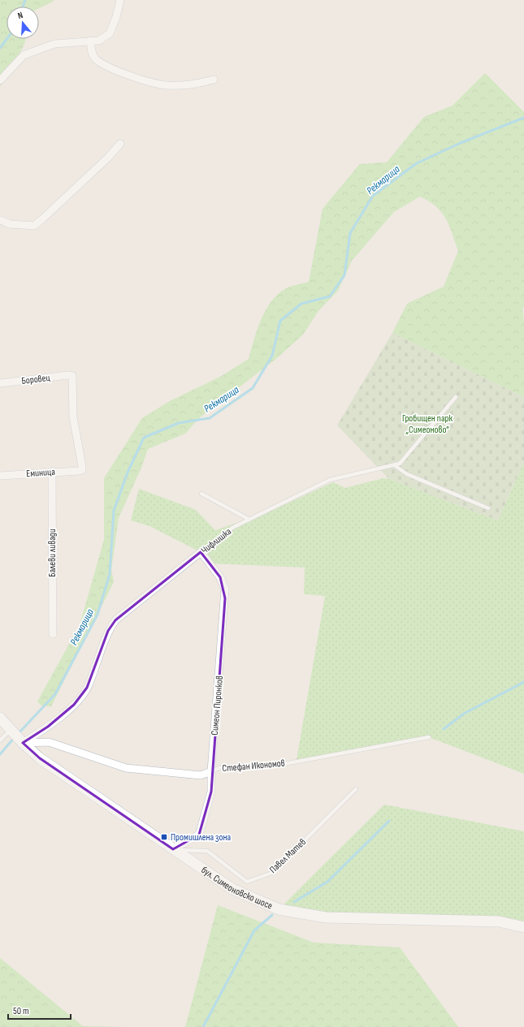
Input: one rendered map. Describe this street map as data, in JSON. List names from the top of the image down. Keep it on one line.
{"streets":{"street":["Боровец","Еминица","Чифлишка","Балеви ливади","Симеон Пиронков","Стефан Икономов","бул. Симеоновско шосе"],"lane":["Павел Матев"]},"crossings":[["Боровец","Еминица"],["Еминица","Балеви ливади"],["Чифлишка","Симеон Пиронков"],["Чифлишка","Стефан Икономов"],["Чифлишка","бул. Симеоновско шосе"],["Симеон Пиронков","Стефан Икономов"],["Симеон Пиронков","Павел Матев"],["Симеон Пиронков","бул. Симеоновско шосе"],["Стефан Икономов","бул. Симеоновско шосе"],["Павел Матев","бул. Симеоновско шосе"]],"water":["Рекмарица"],"parks":["Гробищен парк „Симеоново“"],"places":{"transit":["Промишлена зона"]},"scale_bar":"50 m","north":"top"}
